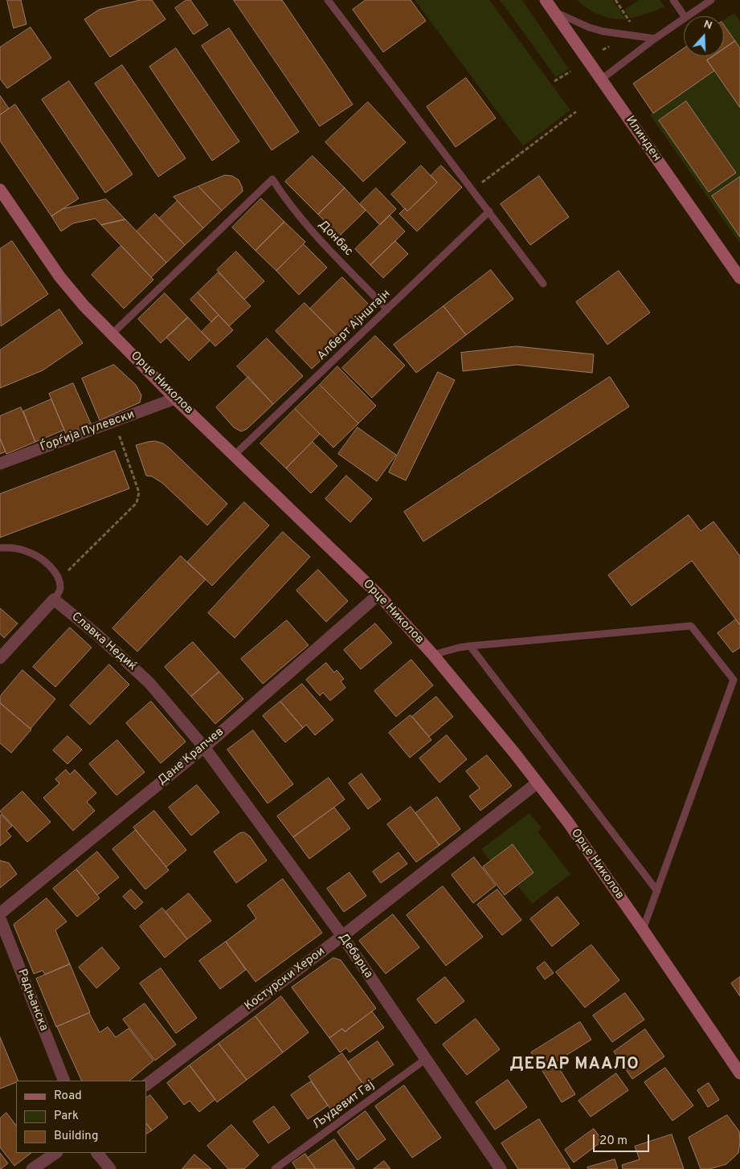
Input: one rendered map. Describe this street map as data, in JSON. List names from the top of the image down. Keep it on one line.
{"streets":{"street":["Илинден","Орце Николов","Ѓорѓиja Пулевски","Славка Недиќ","Дане Крапчев","Дебарца","Костурски Херои","Радњанска"],"lane":["Донбас","Алберт Ајнштајн","Људевит Гај"]},"crossings":[["Донбас","Алберт Ајнштајн"],["Донбас","Орце Николов"],["Алберт Ајнштајн","Орце Николов"],["Орце Николов","Ѓорѓиja Пулевски"],["Орце Николов","Дане Крапчев"],["Орце Николов","Костурски Херои"],["Славка Недиќ","Дане Крапчев"],["Славка Недиќ","Дебарца"],["Дане Крапчев","Дебарца"],["Дебарца","Костурски Херои"],["Дебарца","Људевит Гај"]],"districts":["ДЕБАР МААЛО"],"legend":["Road","Park","Building"],"scale_bar":"20 m","north":"top"}
